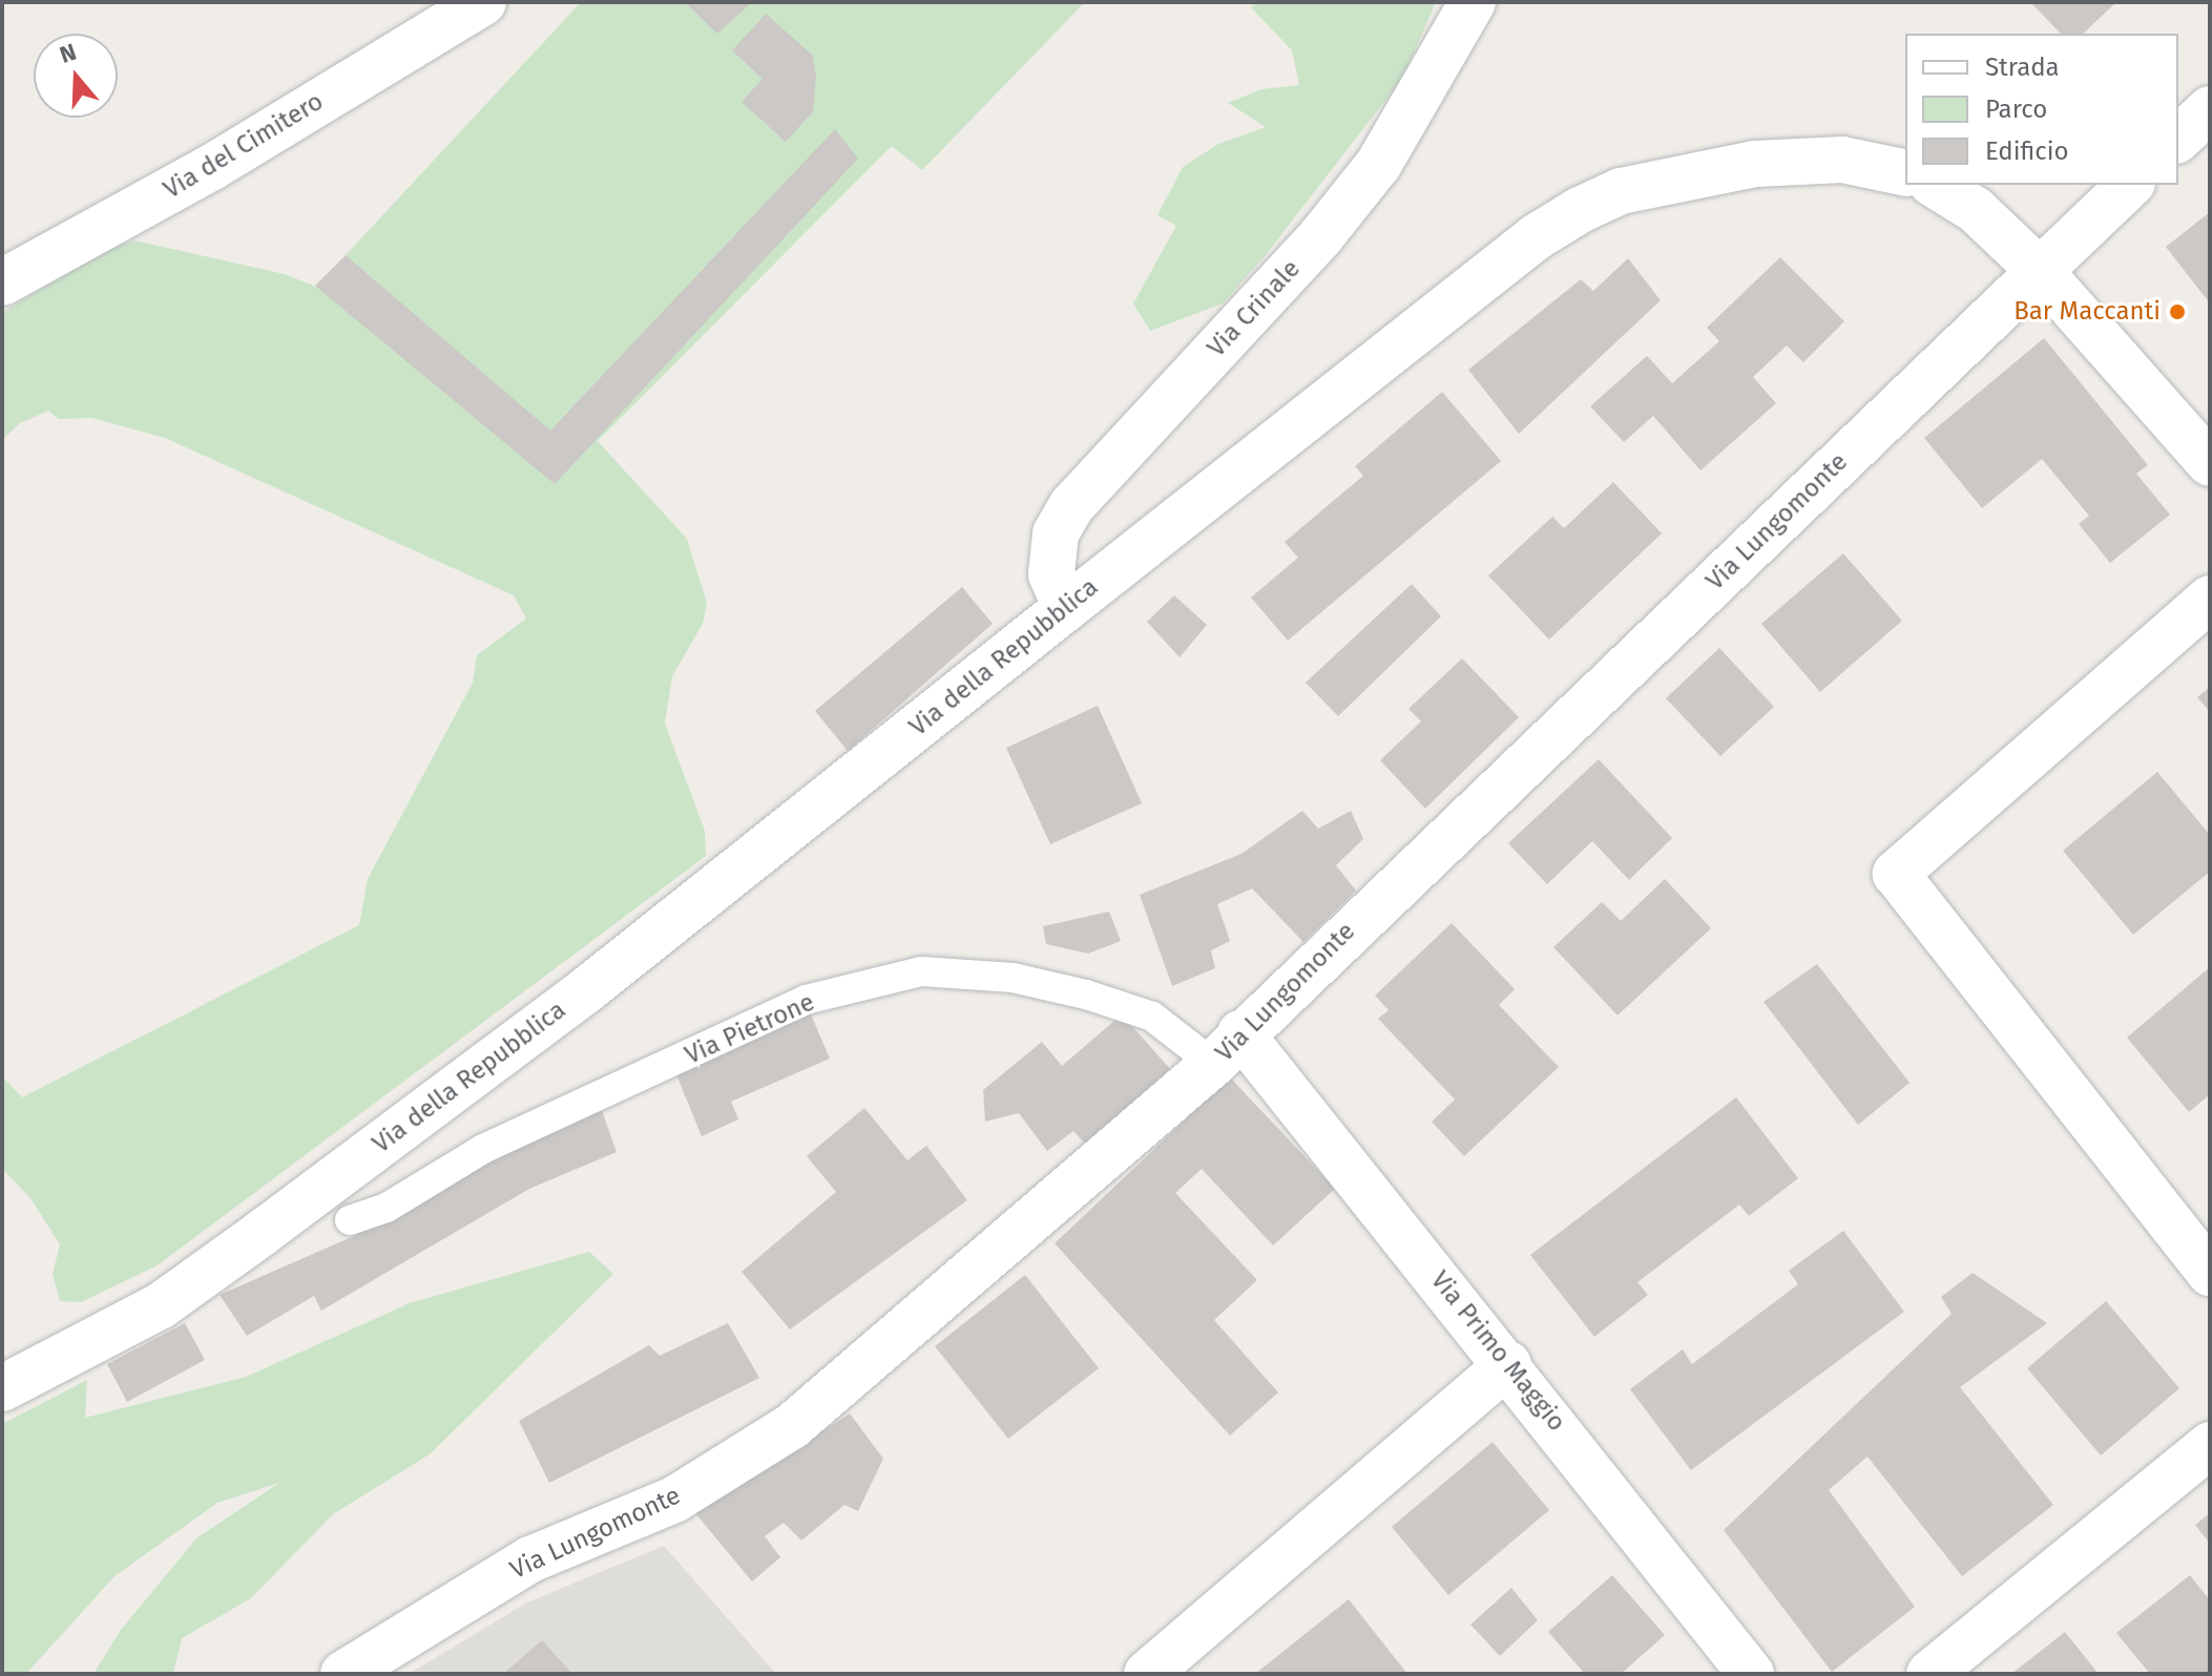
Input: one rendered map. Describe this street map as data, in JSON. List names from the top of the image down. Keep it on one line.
{"streets":{"street":["Via del Cimitero","Via Crinale","Via Lungomonte","Via della Repubblica","Via Primo Maggio"],"lane":["Via Pietrone"]},"crossings":[["Via Crinale","Via della Repubblica"],["Via Lungomonte","Via Pietrone"],["Via Lungomonte","Via Primo Maggio"],["Via Pietrone","Via Primo Maggio"]],"places":["Bar Maccanti"],"legend":["Strada","Parco","Edificio"],"north":"top"}
